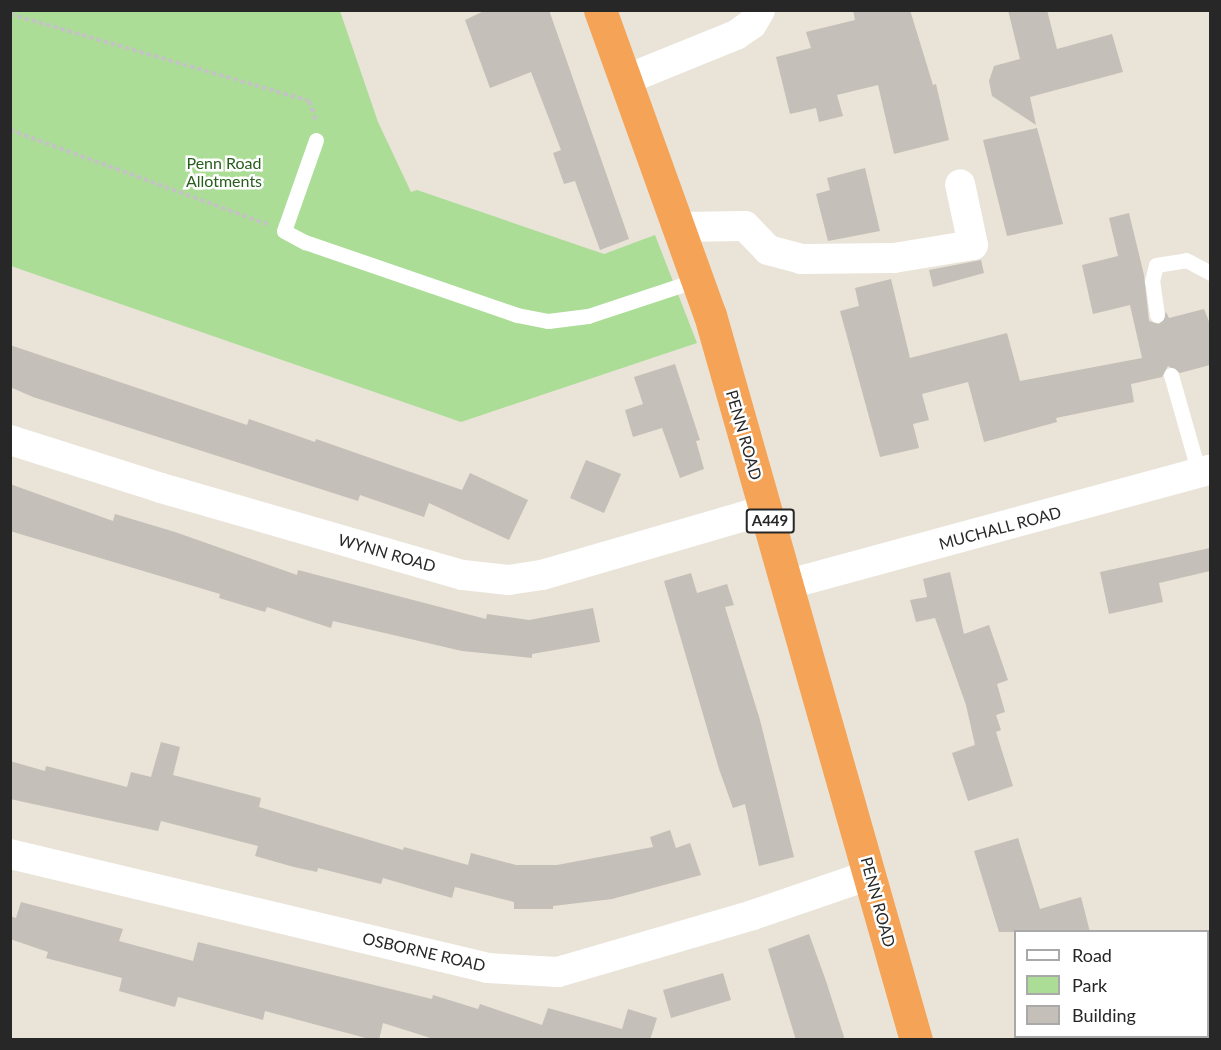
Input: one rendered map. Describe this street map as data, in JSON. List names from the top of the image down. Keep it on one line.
{"streets":{"highway":["PENN ROAD","A449"],"street":["MUCHALL ROAD","WYNN ROAD","OSBORNE ROAD"]},"crossings":[["PENN ROAD","MUCHALL ROAD"],["PENN ROAD","WYNN ROAD"],["PENN ROAD","OSBORNE ROAD"]],"parks":["Penn Road Allotments"],"legend":["Road","Park","Building"]}
